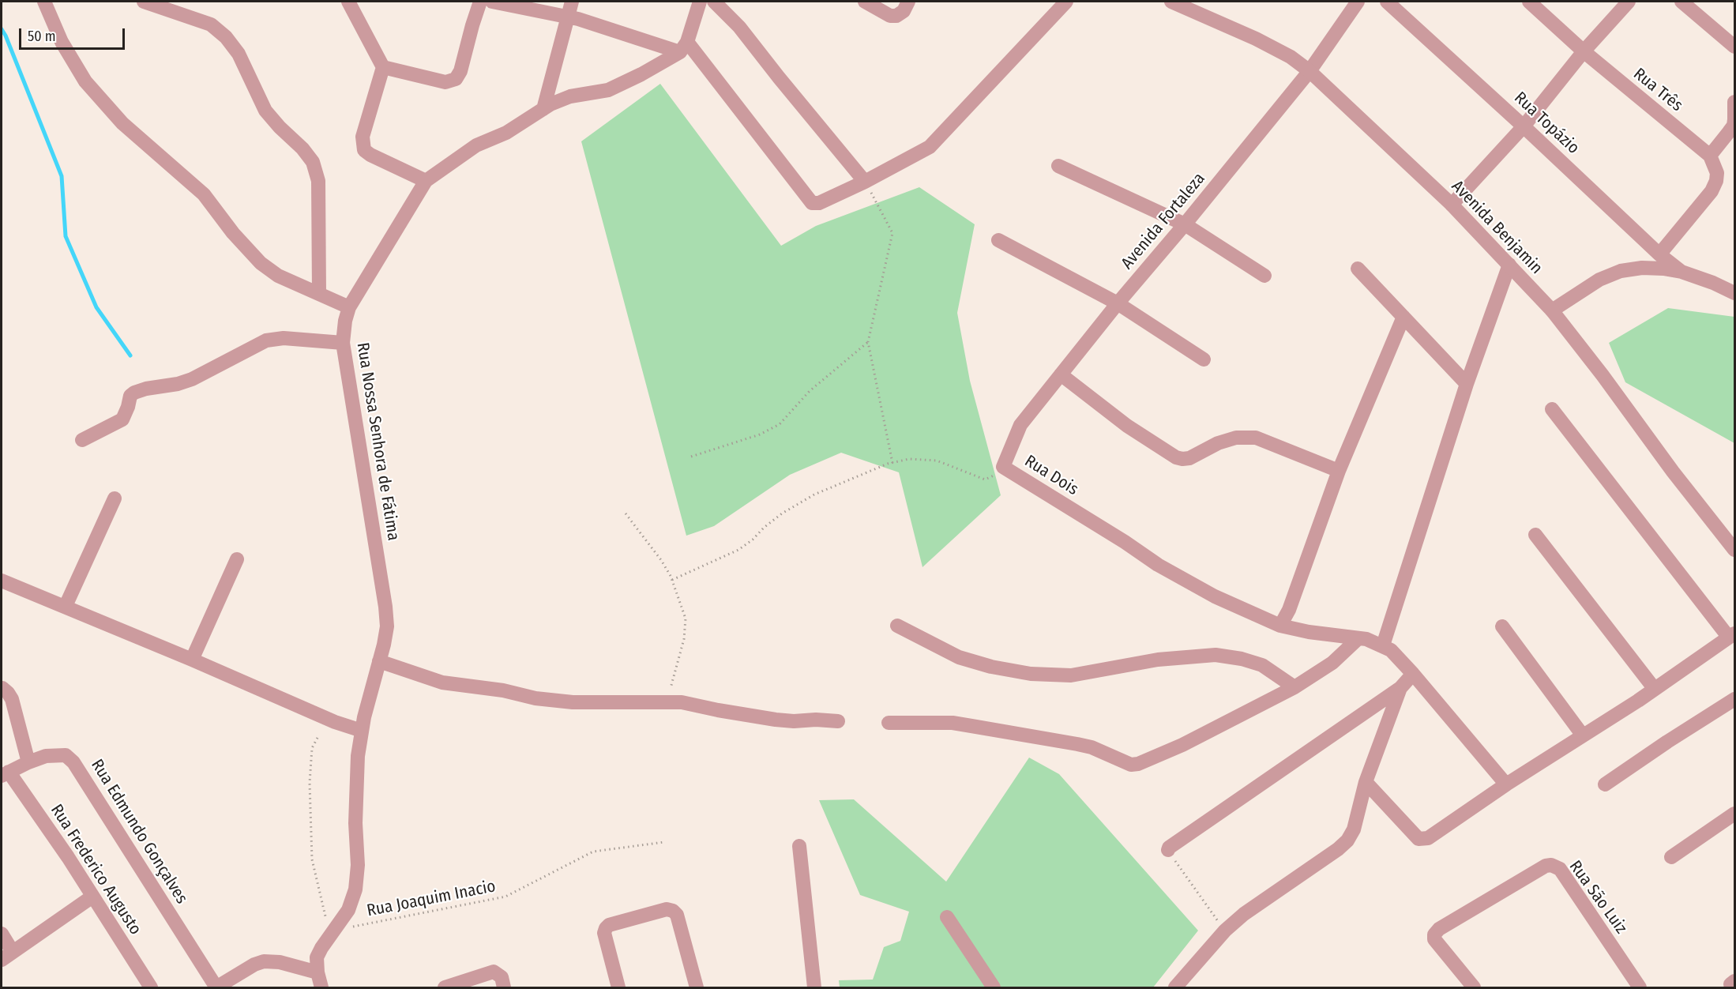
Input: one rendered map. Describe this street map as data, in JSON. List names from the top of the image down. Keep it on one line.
{"streets":{"street":["Rua Três","Rua Topázio","Avenida Fortaleza","Avenida Benjamin","Rua Nossa Senhora de Fátima","Rua Dois","Rua Edmundo Gonçalves","Rua Frederico Augusto","Rua São Luiz"],"path":["Rua Joaquim Inacio"]},"crossings":[["Avenida Fortaleza","Avenida Benjamin"],["Avenida Fortaleza","Rua Dois"],["Rua Nossa Senhora de Fátima","Rua Joaquim Inacio"],["Rua Edmundo Gonçalves","Rua Frederico Augusto"]],"scale_bar":"50 m"}
